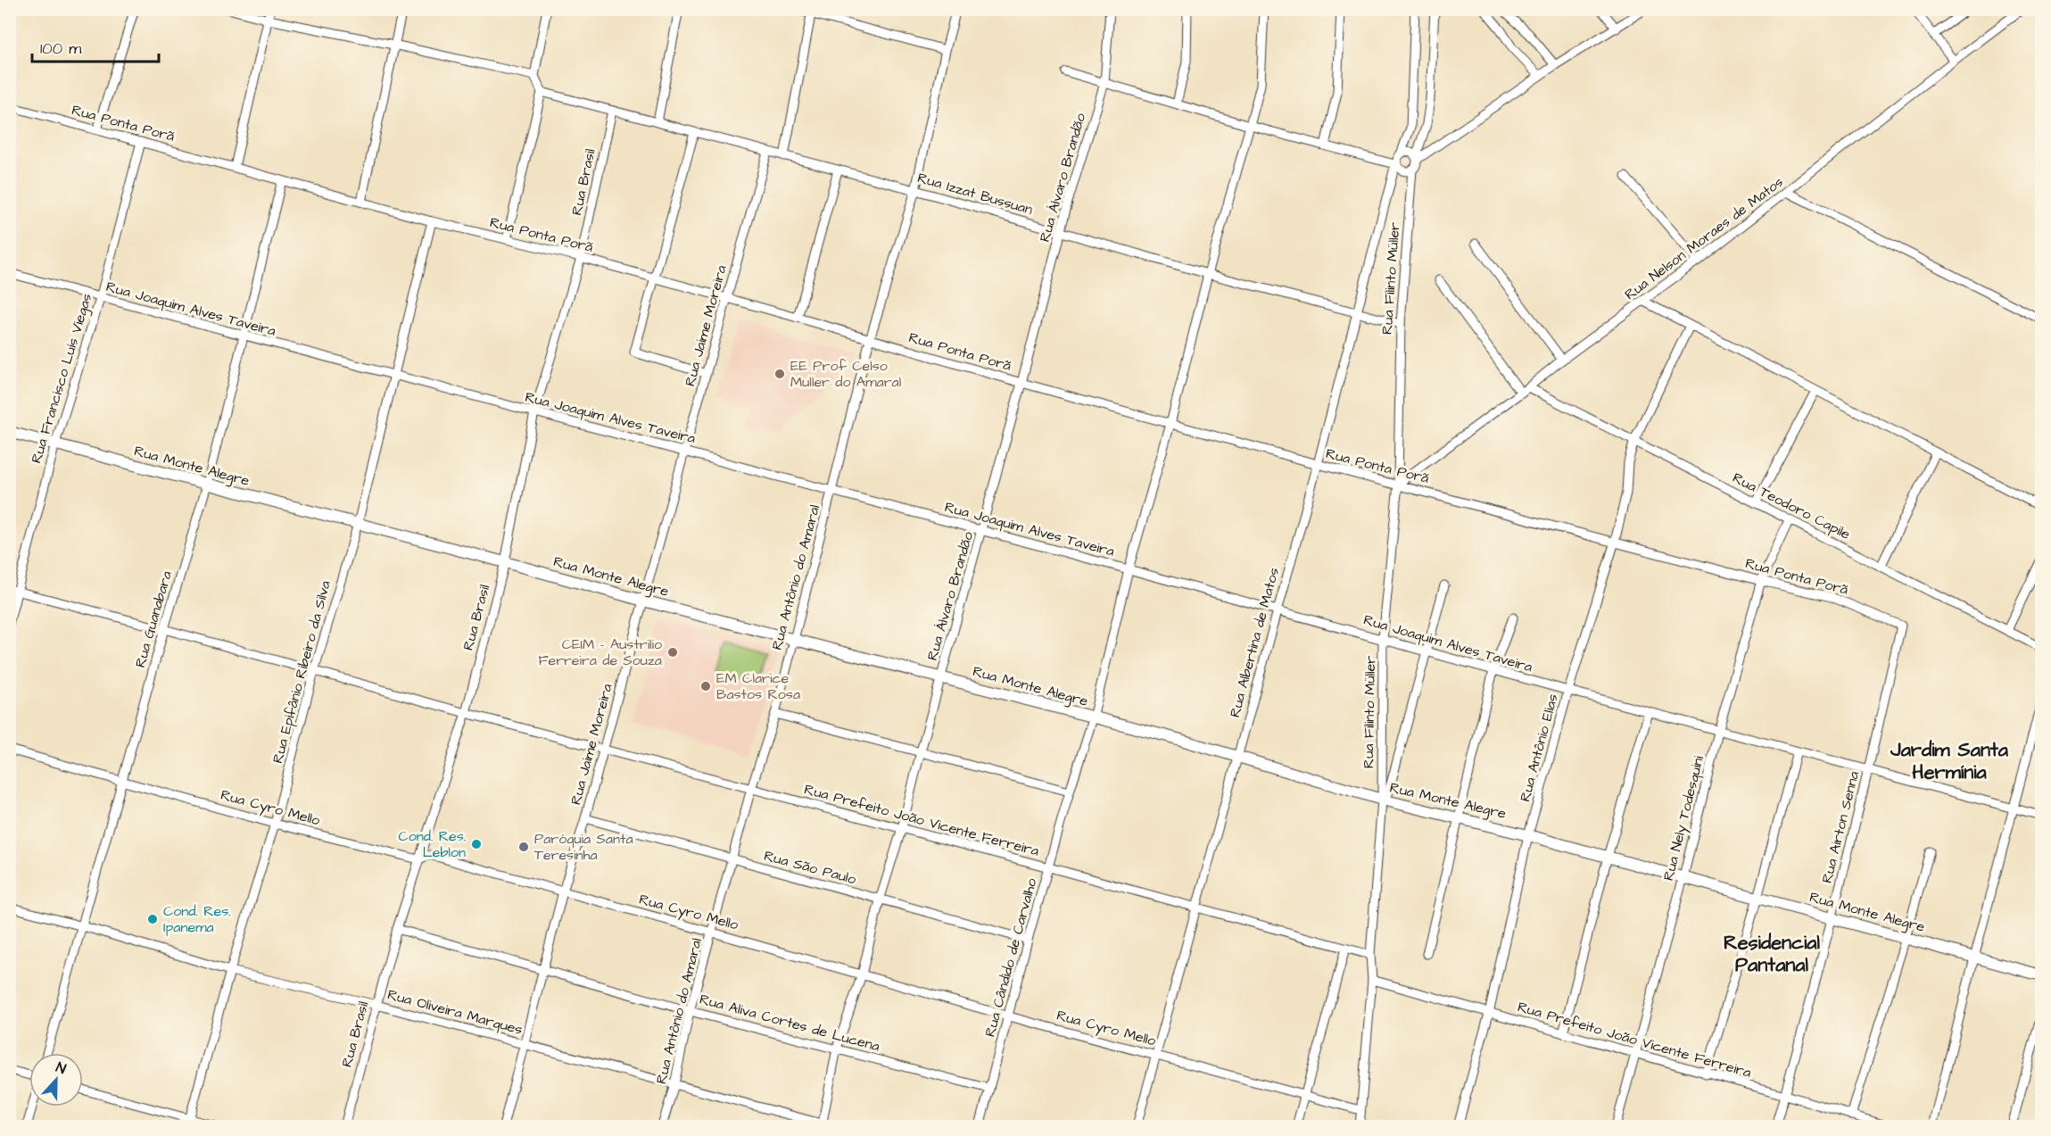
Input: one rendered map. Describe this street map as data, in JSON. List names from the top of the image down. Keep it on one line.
{"streets":{"street":["Rua Ponta Porã","Rua Álvaro Brandão","Rua Brasil","Rua Izzat Bussuan","Rua Nelson Moraes de Matos","Rua Filinto Müller","Rua Joaquim Alves Taveira","Rua Jaime Moreira","Rua Francisco Luís Viegas","Rua Monte Alegre","Rua Teodoro Capile","Rua Antônio do Amaral","Rua Guanabara","Rua Albertina de Matos","Rua Epifânio Ribeiro da Silva","Rua Antônio Elias","Rua Cyro Mello","Rua Nely Todesquini","Rua Prefeito João Vicente Ferreira","Rua Airton Senna","Rua São Paulo","Rua Cândido de Carvalho","Rua Oliveira Marques","Rua Aliva Cortes de Lucena"]},"crossings":[["Rua Ponta Porã","Rua Álvaro Brandão"],["Rua Ponta Porã","Rua Brasil"],["Rua Ponta Porã","Rua Nelson Moraes de Matos"],["Rua Ponta Porã","Rua Filinto Müller"],["Rua Ponta Porã","Rua Jaime Moreira"],["Rua Ponta Porã","Rua Francisco Luís Viegas"],["Rua Ponta Porã","Rua Antônio do Amaral"],["Rua Ponta Porã","Rua Guanabara"],["Rua Ponta Porã","Rua Albertina de Matos"],["Rua Ponta Porã","Rua Epifânio Ribeiro da Silva"],["Rua Ponta Porã","Rua Antônio Elias"],["Rua Ponta Porã","Rua Nely Todesquini"],["Rua Ponta Porã","Rua Airton Senna"],["Rua Ponta Porã","Rua Cândido de Carvalho"],["Rua Álvaro Brandão","Rua Izzat Bussuan"],["Rua Álvaro Brandão","Rua Joaquim Alves Taveira"],["Rua Álvaro Brandão","Rua Monte Alegre"],["Rua Álvaro Brandão","Rua Cyro Mello"],["Rua Álvaro Brandão","Rua Prefeito João Vicente Ferreira"],["Rua Álvaro Brandão","Rua São Paulo"],["Rua Álvaro Brandão","Rua Oliveira Marques"],["Rua Álvaro Brandão","Rua Aliva Cortes de Lucena"],["Rua Brasil","Rua Izzat Bussuan"],["Rua Brasil","Rua Joaquim Alves Taveira"],["Rua Brasil","Rua Monte Alegre"],["Rua Brasil","Rua Cyro Mello"],["Rua Brasil","Rua Prefeito João Vicente Ferreira"],["Rua Brasil","Rua Oliveira Marques"],["Rua Brasil","Rua Aliva Cortes de Lucena"],["Rua Izzat Bussuan","Rua Filinto Müller"],["Rua Izzat Bussuan","Rua Jaime Moreira"],["Rua Izzat Bussuan","Rua Antônio do Amaral"],["Rua Izzat Bussuan","Rua Albertina de Matos"],["Rua Izzat Bussuan","Rua Cândido de Carvalho"],["Rua Nelson Moraes de Matos","Rua Filinto Müller"],["Rua Nelson Moraes de Matos","Rua Teodoro Capile"],["Rua Filinto Müller","Rua Joaquim Alves Taveira"],["Rua Filinto Müller","Rua Monte Alegre"],["Rua Filinto Müller","Rua Albertina de Matos"],["Rua Filinto Müller","Rua Cyro Mello"],["Rua Filinto Müller","Rua Prefeito João Vicente Ferreira"],["Rua Joaquim Alves Taveira","Rua Jaime Moreira"],["Rua Joaquim Alves Taveira","Rua Francisco Luís Viegas"],["Rua Joaquim Alves Taveira","Rua Antônio do Amaral"],["Rua Joaquim Alves Taveira","Rua Guanabara"],["Rua Joaquim Alves Taveira","Rua Albertina de Matos"],["Rua Joaquim Alves Taveira","Rua Epifânio Ribeiro da Silva"],["Rua Joaquim Alves Taveira","Rua Antônio Elias"],["Rua Joaquim Alves Taveira","Rua Nely Todesquini"],["Rua Joaquim Alves Taveira","Rua Airton Senna"],["Rua Joaquim Alves Taveira","Rua Cândido de Carvalho"],["Rua Jaime Moreira","Rua Monte Alegre"],["Rua Jaime Moreira","Rua Cyro Mello"],["Rua Jaime Moreira","Rua Prefeito João Vicente Ferreira"],["Rua Jaime Moreira","Rua São Paulo"],["Rua Jaime Moreira","Rua Oliveira Marques"],["Rua Jaime Moreira","Rua Aliva Cortes de Lucena"],["Rua Francisco Luís Viegas","Rua Monte Alegre"],["Rua Francisco Luís Viegas","Rua Prefeito João Vicente Ferreira"],["Rua Monte Alegre","Rua Antônio do Amaral"],["Rua Monte Alegre","Rua Guanabara"],["Rua Monte Alegre","Rua Albertina de Matos"],["Rua Monte Alegre","Rua Epifânio Ribeiro da Silva"],["Rua Monte Alegre","Rua Antônio Elias"],["Rua Monte Alegre","Rua Nely Todesquini"],["Rua Monte Alegre","Rua Airton Senna"],["Rua Monte Alegre","Rua Cândido de Carvalho"],["Rua Teodoro Capile","Rua Antônio Elias"],["Rua Teodoro Capile","Rua Nely Todesquini"],["Rua Antônio do Amaral","Rua Cyro Mello"],["Rua Antônio do Amaral","Rua Prefeito João Vicente Ferreira"],["Rua Antônio do Amaral","Rua São Paulo"],["Rua Antônio do Amaral","Rua Oliveira Marques"],["Rua Antônio do Amaral","Rua Aliva Cortes de Lucena"],["Rua Guanabara","Rua Cyro Mello"],["Rua Guanabara","Rua Prefeito João Vicente Ferreira"],["Rua Guanabara","Rua Oliveira Marques"],["Rua Albertina de Matos","Rua Cyro Mello"],["Rua Albertina de Matos","Rua Prefeito João Vicente Ferreira"],["Rua Epifânio Ribeiro da Silva","Rua Cyro Mello"],["Rua Epifânio Ribeiro da Silva","Rua Prefeito João Vicente Ferreira"],["Rua Epifânio Ribeiro da Silva","Rua Oliveira Marques"],["Rua Antônio Elias","Rua Prefeito João Vicente Ferreira"],["Rua Cyro Mello","Rua Cândido de Carvalho"],["Rua Nely Todesquini","Rua Prefeito João Vicente Ferreira"],["Rua Prefeito João Vicente Ferreira","Rua Airton Senna"],["Rua Prefeito João Vicente Ferreira","Rua Cândido de Carvalho"],["Rua São Paulo","Rua Cândido de Carvalho"],["Rua Cândido de Carvalho","Rua Aliva Cortes de Lucena"]],"districts":["Jardim Santa Hermínia","Residencial Pantanal"],"places":["EE Prof Celso Muller do Amaral","CEIM - Austrilio Ferreira de Souza","EM Clarice Bastos Rosa","Cond. Res. Leblon","Paróquia Santa Teresinha","Cond. Res. Ipanema"],"scale_bar":"100 m","north":"top"}
